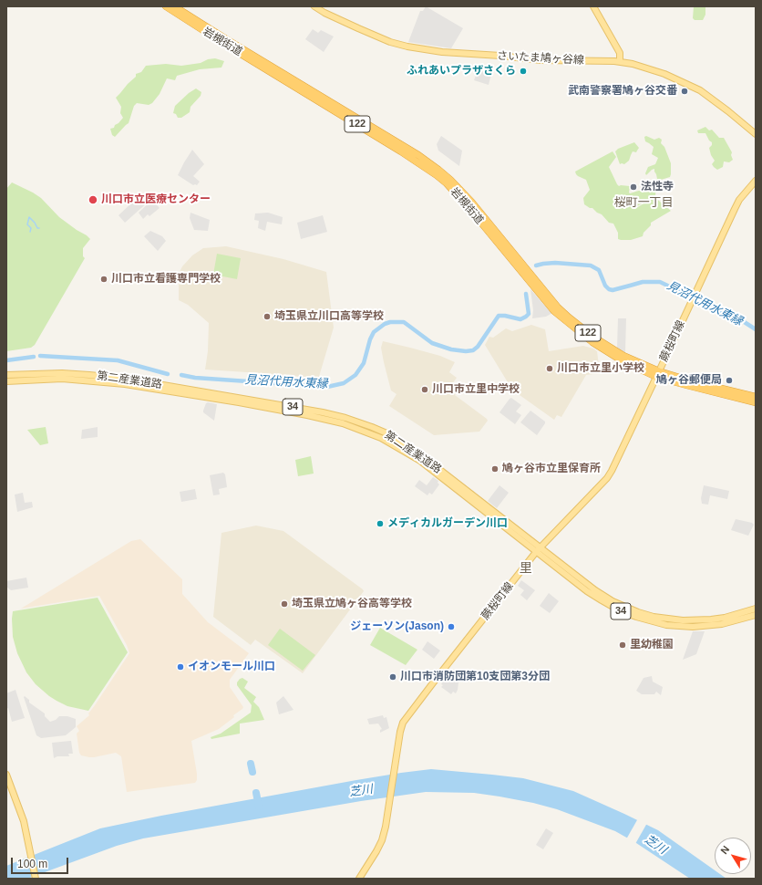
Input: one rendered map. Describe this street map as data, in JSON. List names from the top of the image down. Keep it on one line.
{"streets":{"highway":["岩槻街道","122"],"main road":["さいたま鳩ヶ谷線","蕨桜町線","第二産業道路","34"]},"crossings":[["岩槻街道","蕨桜町線"],["蕨桜町線","第二産業道路"]],"districts":["桜町一丁目","里"],"water":["見沼代用水東縁","芝川"],"places":["ふれあいプラザさくら","武南警察署鳩ヶ谷交番","法性寺","川口市立医療センター","川口市立看護専門学校","埼玉県立川口高等学校","川口市立里小学校","鳩ヶ谷郵便局","川口市立里中学校","鳩ヶ谷市立里保育所","メディカルガーデン川口","埼玉県立鳩ヶ谷高等学校","ジェーソン(Jason)","里幼稚園","イオンモール川口","川口市消防団第10支団第3分団"],"scale_bar":"100 m","north":"top left"}
